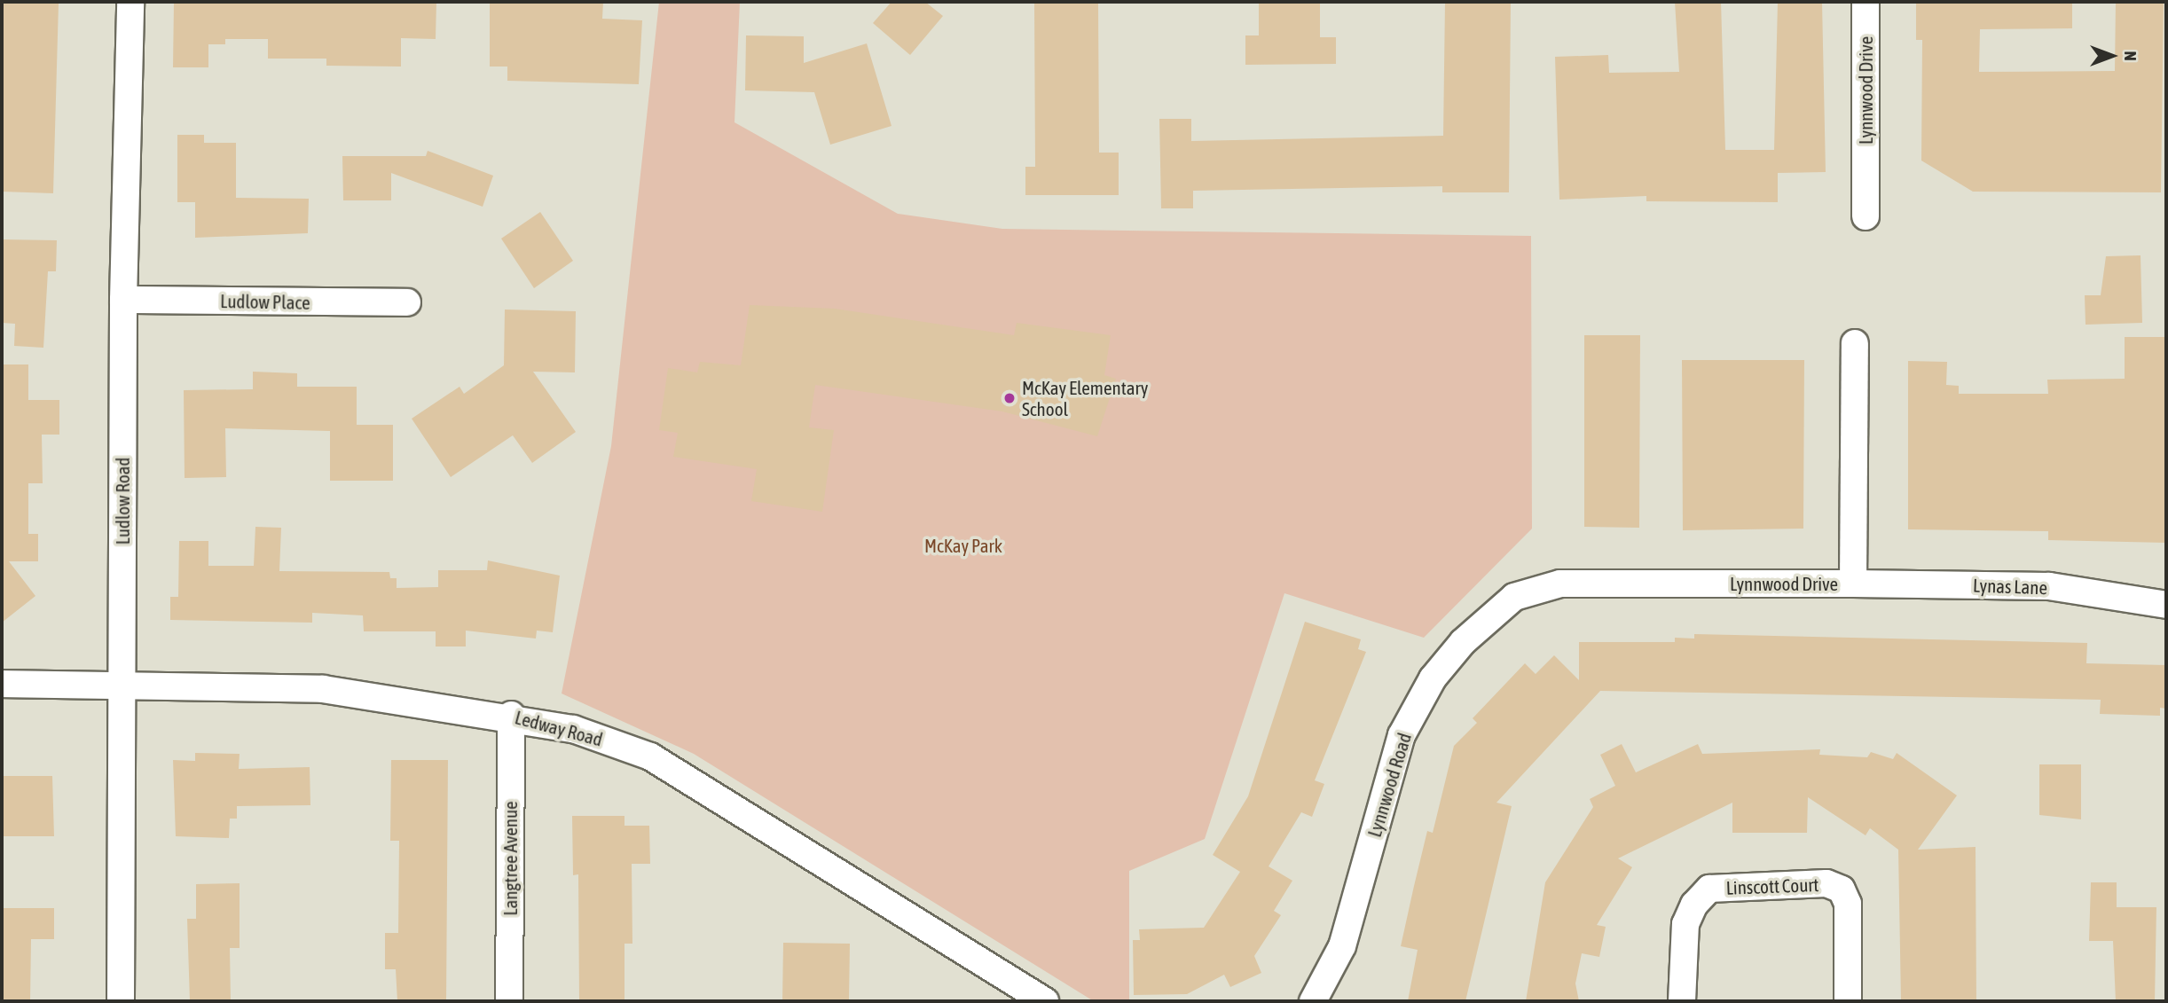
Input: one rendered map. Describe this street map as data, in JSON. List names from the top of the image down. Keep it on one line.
{"streets":{"street":["Lynnwood Drive","Ludlow Place","Ludlow Road","Lynas Lane","Ledway Road","Lynnwood Road","Langtree Avenue","Linscott Court"]},"crossings":[["Lynnwood Drive","Lynas Lane"],["Lynnwood Drive","Lynnwood Road"],["Ludlow Place","Ludlow Road"],["Ludlow Road","Ledway Road"],["Ledway Road","Langtree Avenue"]],"parks":["McKay Park"],"places":["McKay Elementary School"],"north":"right"}
